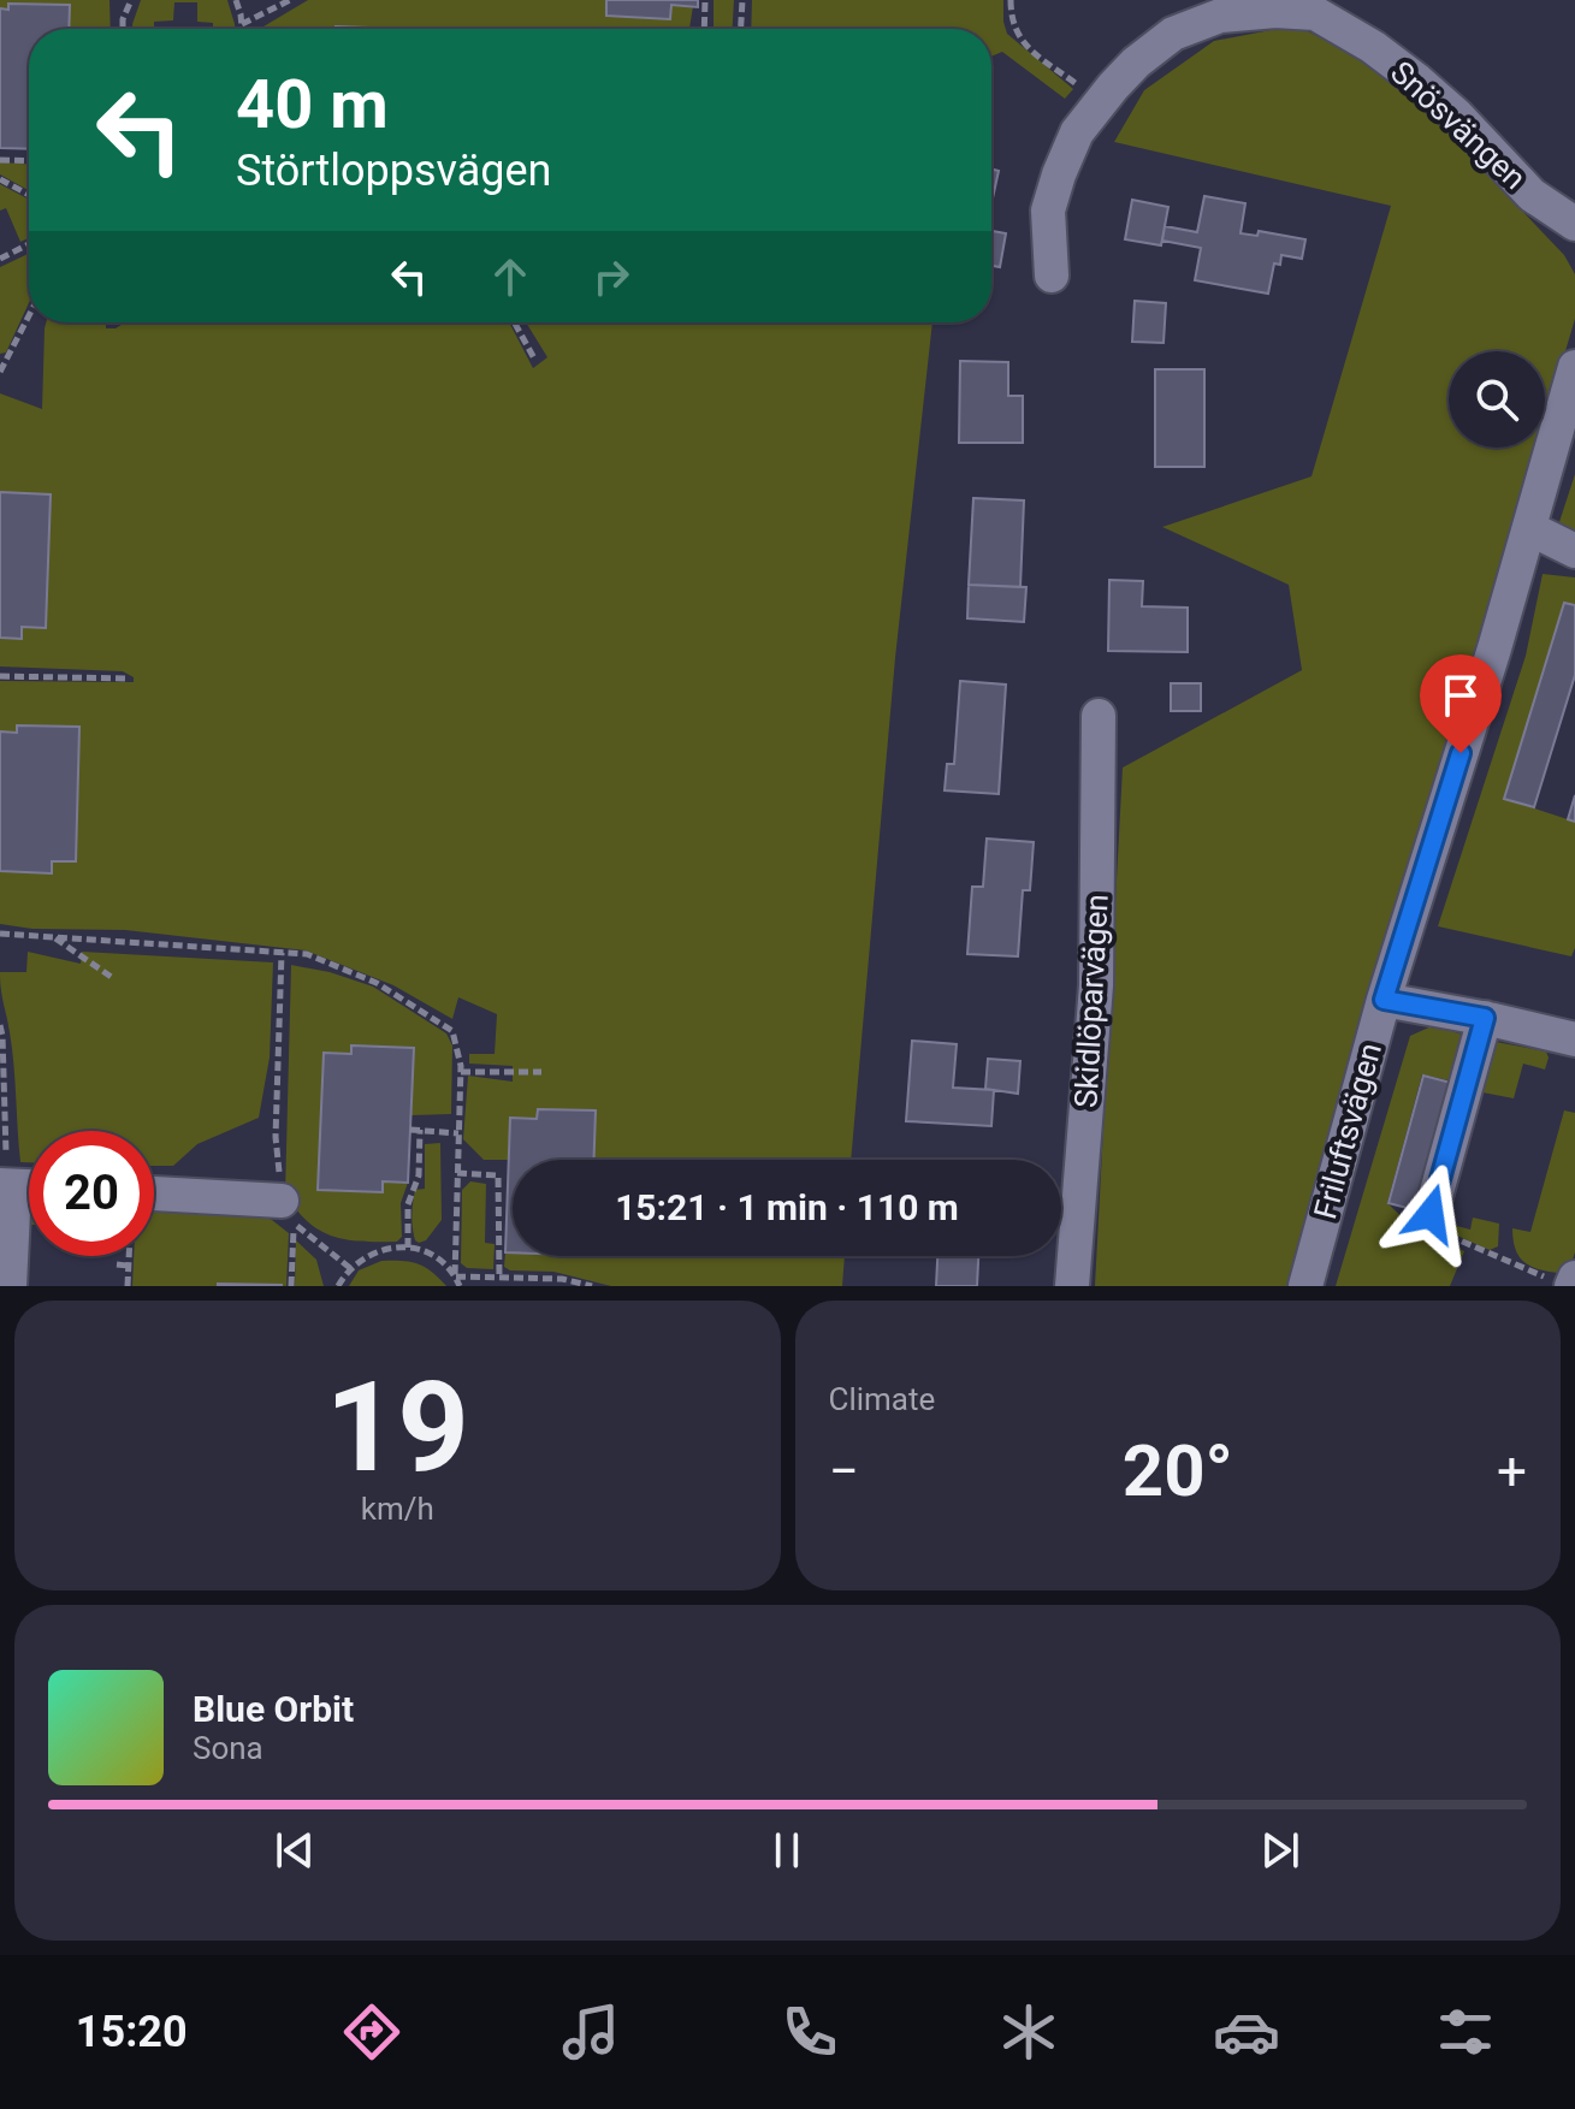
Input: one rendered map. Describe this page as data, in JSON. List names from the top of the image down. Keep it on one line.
{"streets":{"street":["Snösvängen","Skidlöparvägen","Friluftsvägen"]},"page":{"turn":["40 m","Störtloppsvägen"],"limit":"20","trip":"15:21 · 1 min · 110 m","tile":[["19","km/h"],"Climate"],"heat":["−","20°","+"],"song":["Blue Orbit","Sona"],"tabs":"15:20"}}
